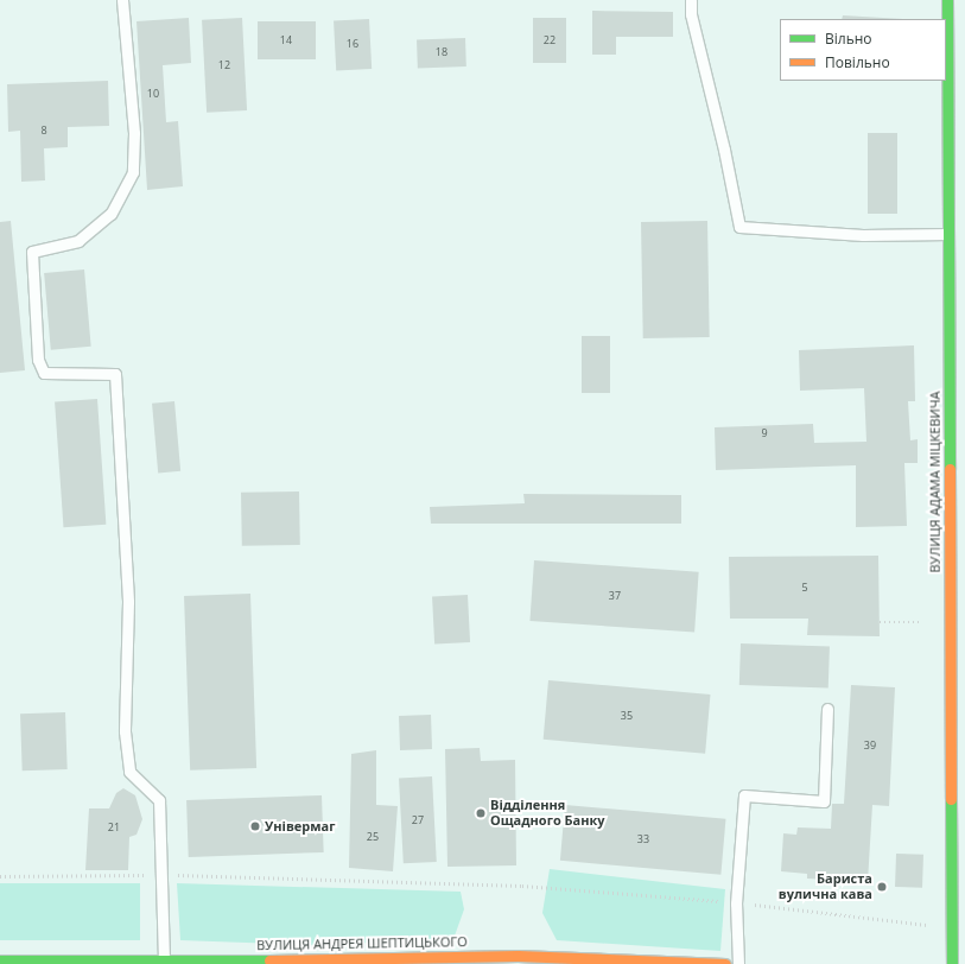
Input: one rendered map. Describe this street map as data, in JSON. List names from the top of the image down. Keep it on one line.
{"streets":{"street":["ВУЛИЦЯ АДАМА МІЦКЕВИЧА","ВУЛИЦЯ АНДРЕЯ ШЕПТИЦЬКОГО"]},"places":["Відділення Ощадного Банку","Універмаг","Бариста вулична кава"],"house_numbers":["14","22","16","18","12","10","8","9","5","37","35","39","27","21","25","33"],"legend":["Вільно","Повільно"]}
